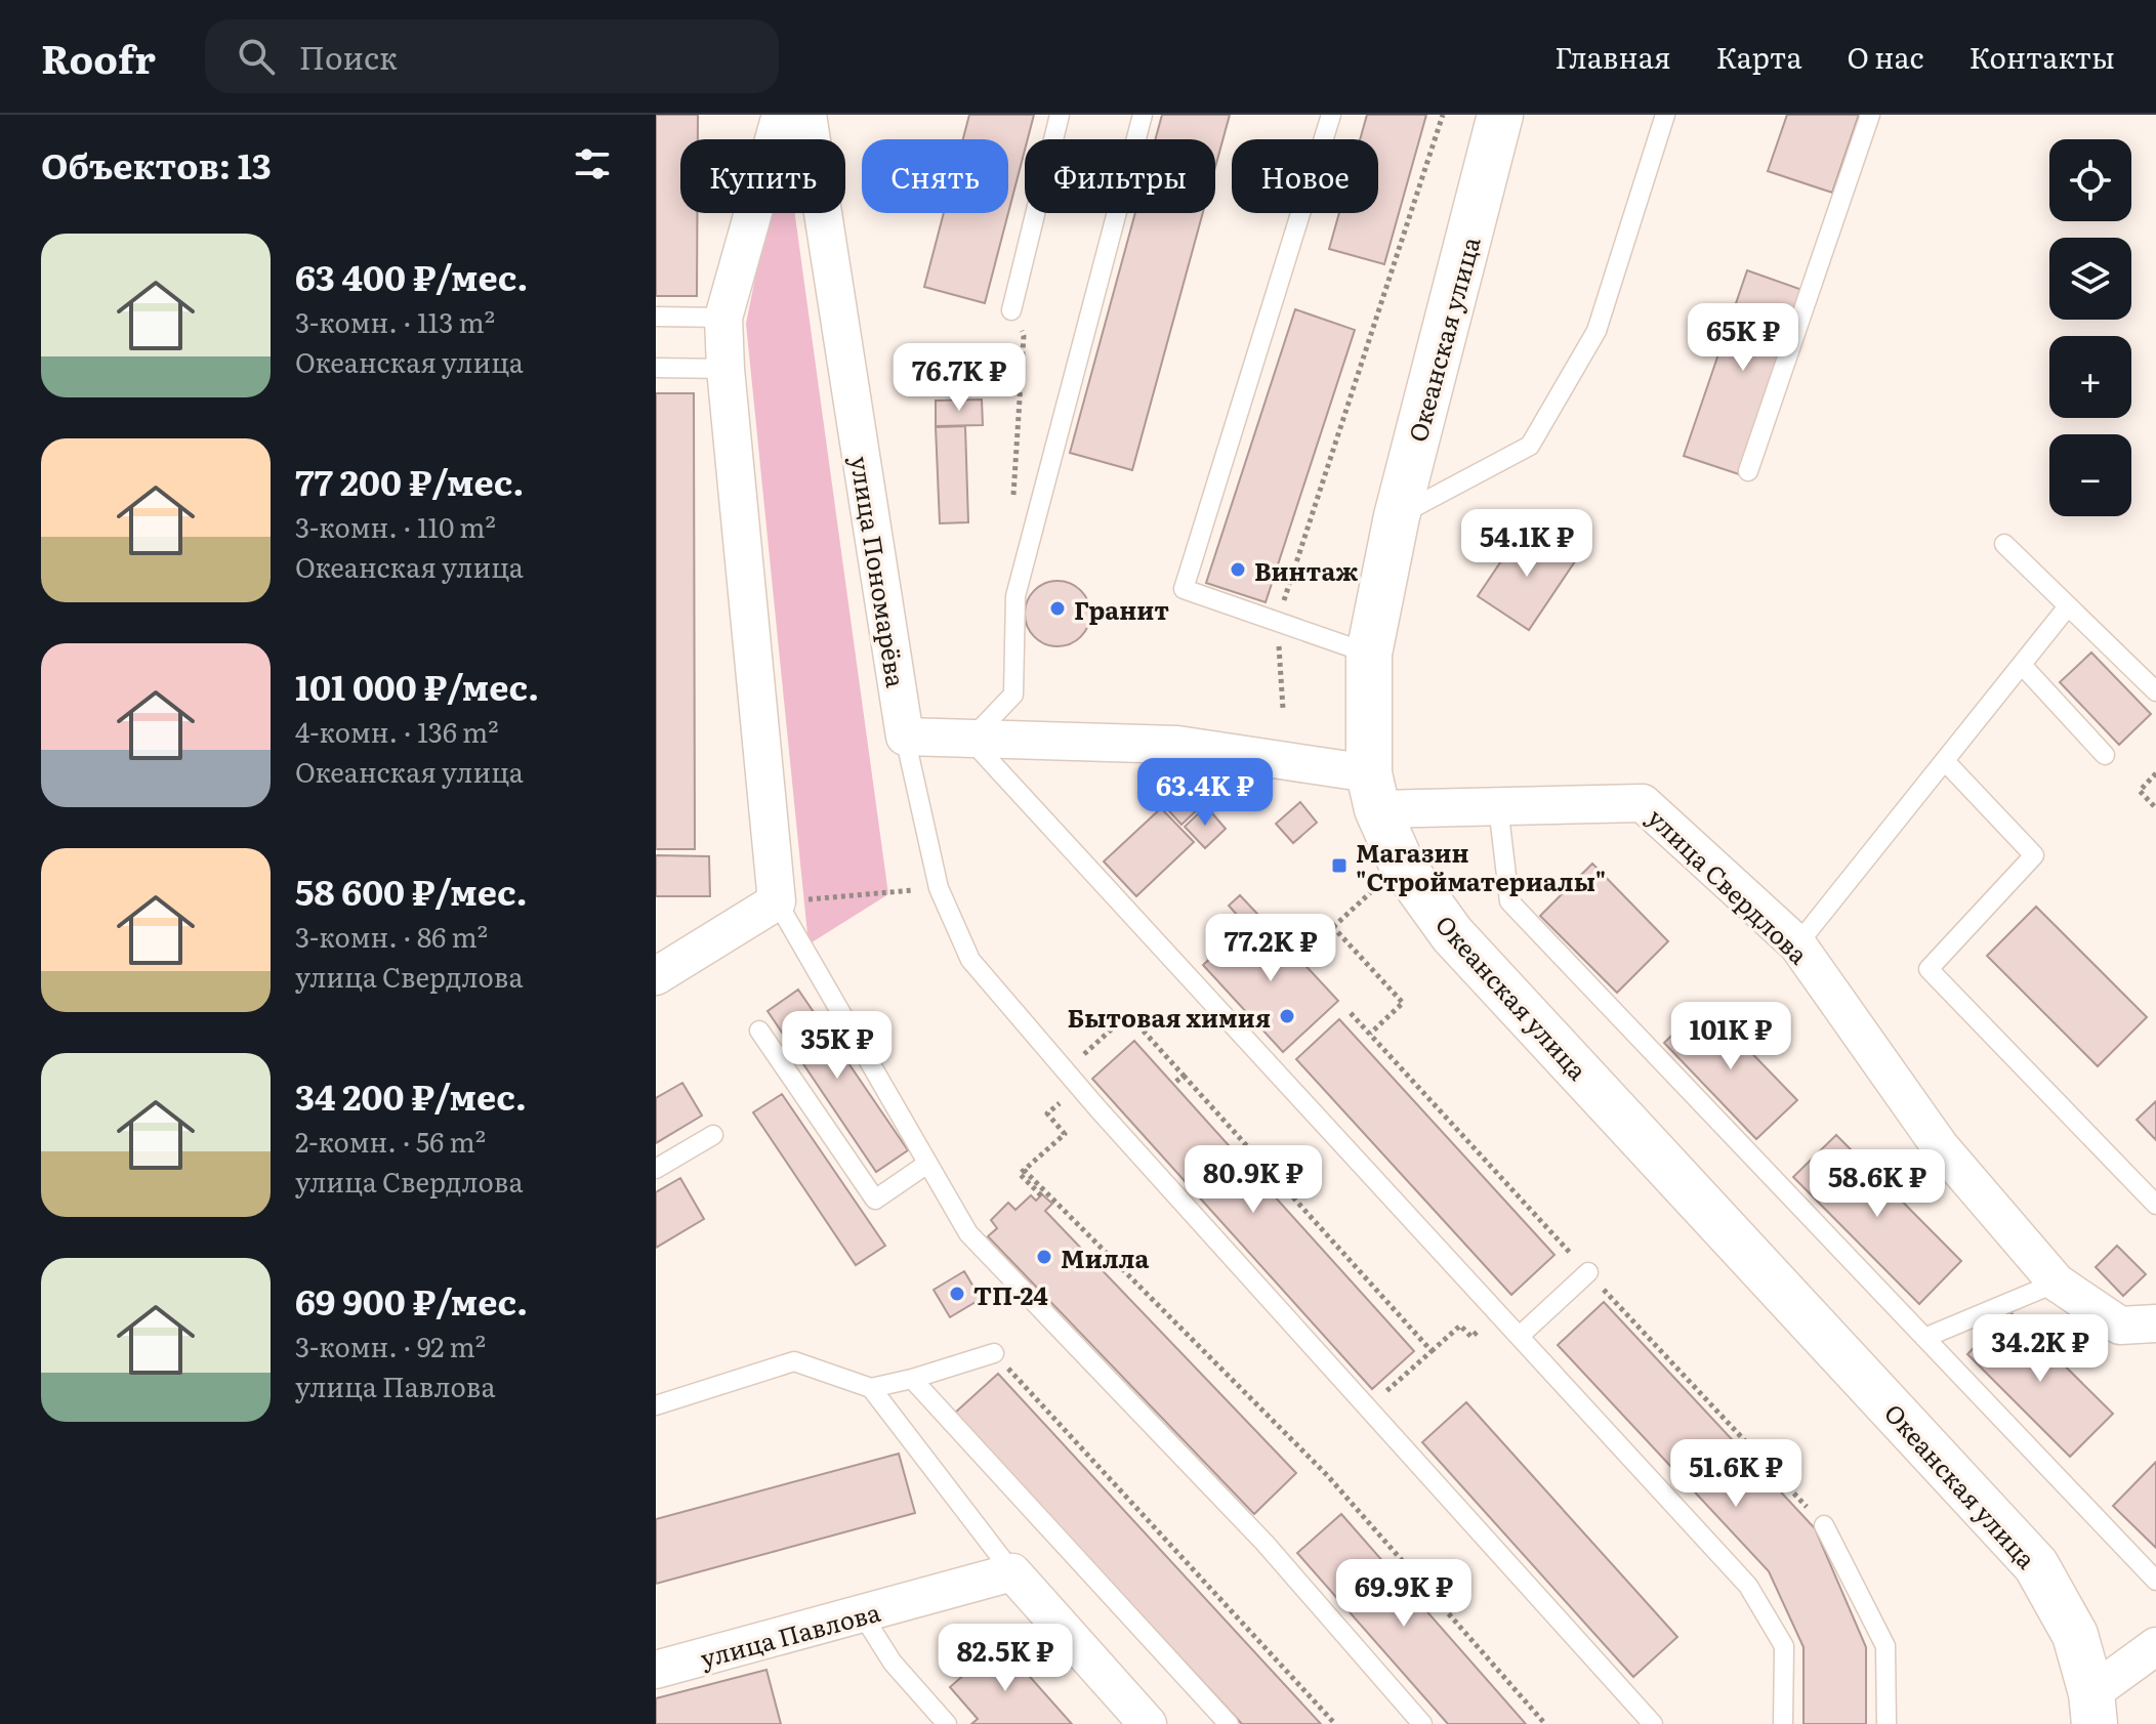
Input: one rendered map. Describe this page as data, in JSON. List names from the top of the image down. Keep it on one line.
{"streets":{"main road":["Океанская улица"],"street":["улица Пономарёва","улица Свердлова","улица Павлова"]},"crossings":[["Океанская улица","улица Свердлова"],["улица Пономарёва","улица Свердлова"]],"places":{"other":["Винтаж","Гранит","Бытовая химия","Милла","ТП-24"],"transit":["Магазин \"Стройматериалы\""]},"page":{"header":"Roofr","search":"Поиск","nav":["Главная","Карта","О нас","Контакты"],"heading":"Объектов: 13","map_buttons":["+","−"],"chip":["Купить","Снять","Фильтры","Новое"],"list":[{"name":"63 400 ₽/мес.","note":"3-комн. · 113 m² · Океанская улица"},{"name":"77 200 ₽/мес.","note":"3-комн. · 110 m² · Океанская улица"},{"name":"101 000 ₽/мес.","note":"4-комн. · 136 m² · Океанская улица"},{"name":"58 600 ₽/мес.","note":"3-комн. · 86 m² · улица Свердлова"},{"name":"34 200 ₽/мес.","note":"2-комн. · 56 m² · улица Свердлова"},{"name":"69 900 ₽/мес.","note":"3-комн. · 92 m² · улица Павлова"}],"price":["65K ₽","76.7K ₽","54.1K ₽","63.4K ₽","77.2K ₽","101K ₽","35K ₽","80.9K ₽","58.6K ₽","34.2K ₽","51.6K ₽","69.9K ₽","82.5K ₽"]}}
